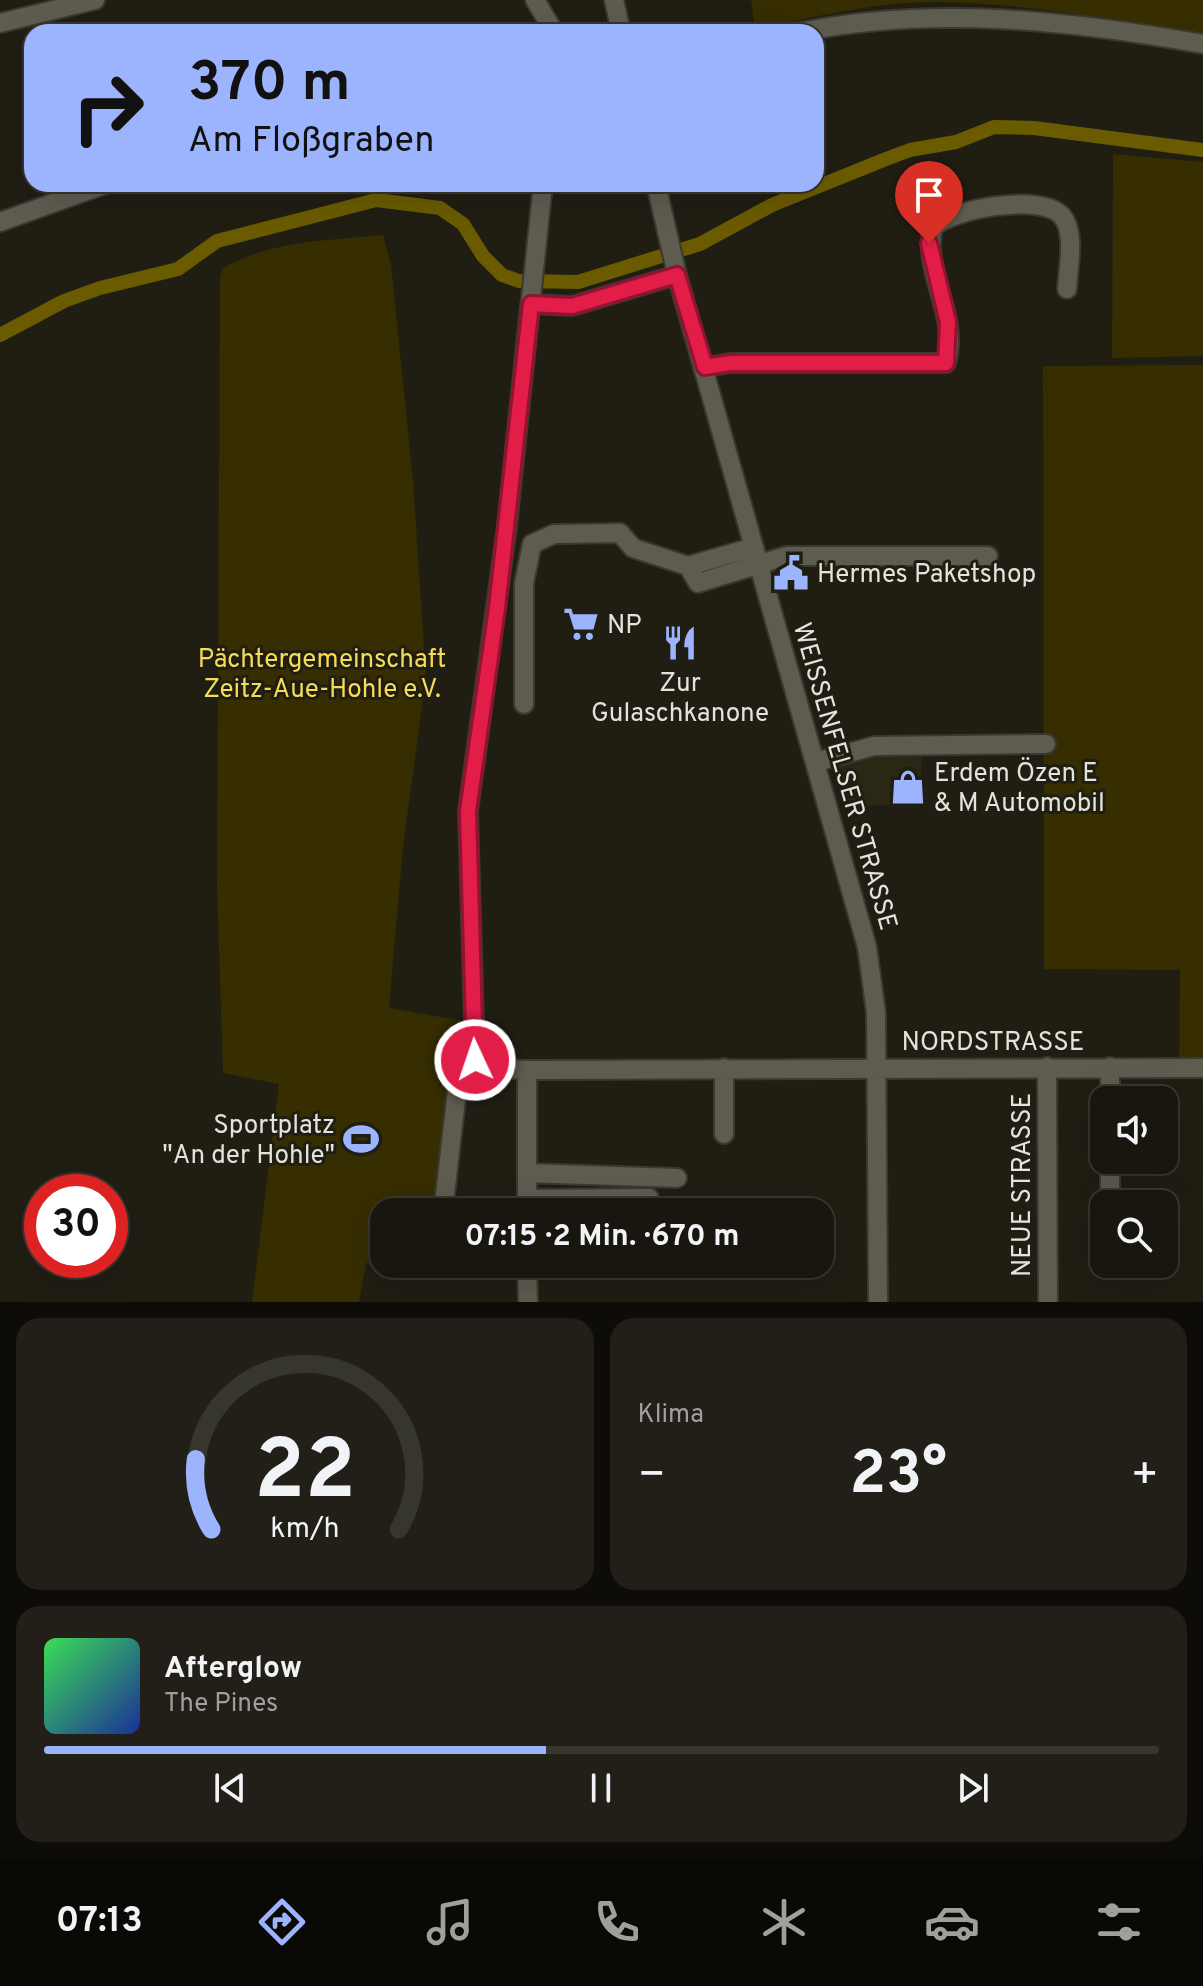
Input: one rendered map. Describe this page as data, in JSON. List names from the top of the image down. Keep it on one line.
{"streets":{"street":["WEISSENFELSER STRASSE","NORDSTRASSE","NEUE STRASSE"]},"crossings":[["WEISSENFELSER STRASSE","NORDSTRASSE"],["NORDSTRASSE","NEUE STRASSE"]],"parks":["Pächtergemeinschaft Zeitz-Aue-Hohle e.V."],"places":{"public building":["Hermes Paketshop"],"supermarket":["NP"],"restaurant":["Zur Gulaschkanone"],"shop":["Erdem Özen E & M Automobil"],"sports":["Sportplatz \"An der Hohle\""]},"page":{"turn":["370 m","Am Floßgraben"],"limit":"30","trip":"07:15 · 2 Min. · 670 m","tile":"Klima","heat":["−","23°","+"],"song":["Afterglow","The Pines"],"tabs":"07:13","gauge":["22","km/h"]}}
